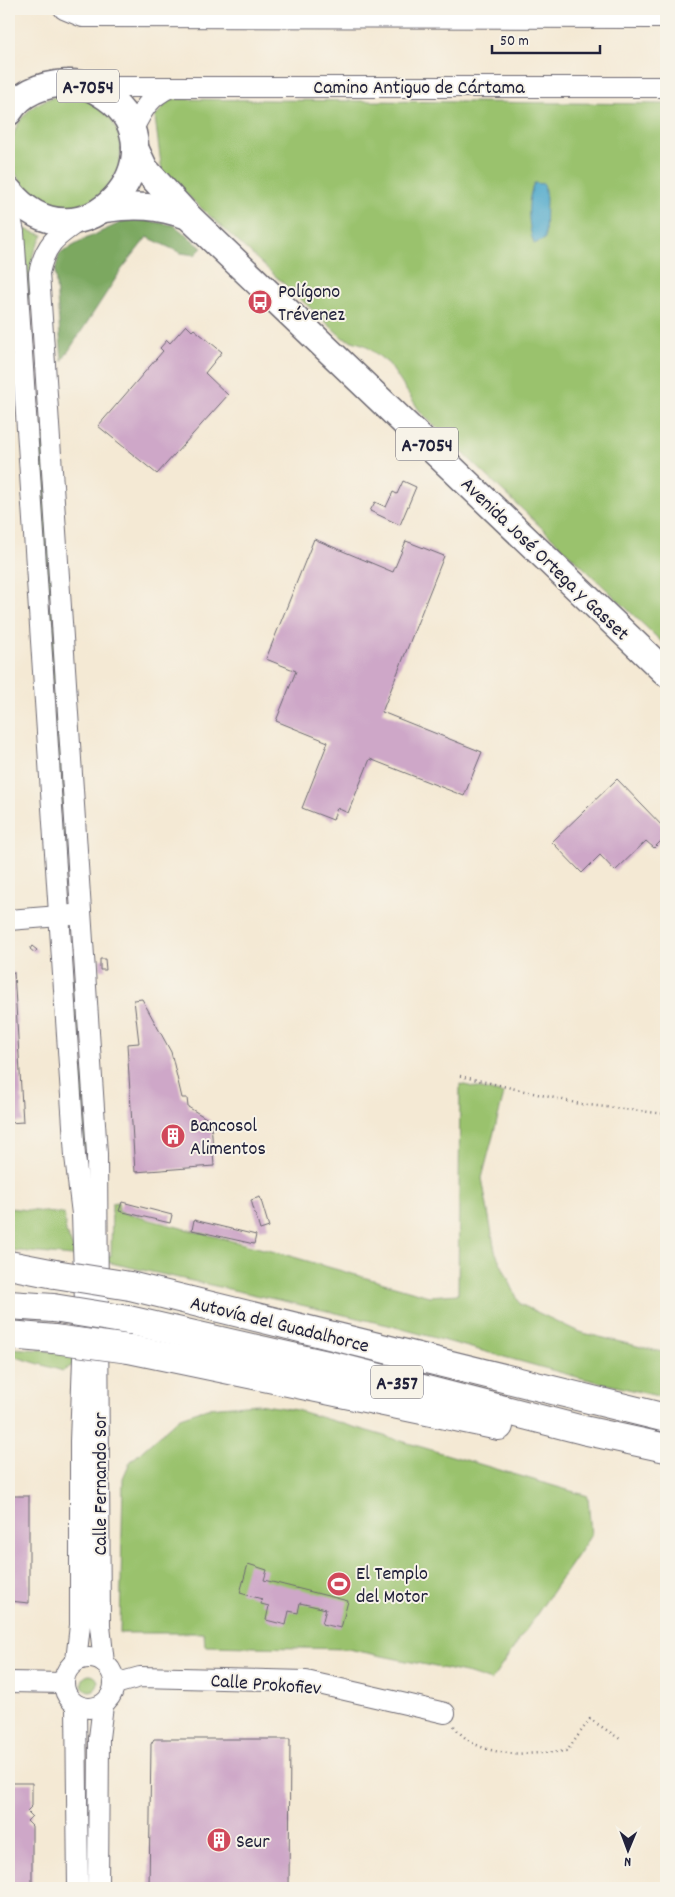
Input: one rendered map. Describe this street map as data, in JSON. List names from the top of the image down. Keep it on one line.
{"streets":{"highway":["Autovía del Guadalhorce","A-357"],"main road":["A-7054","Avenida José Ortega y Gasset"],"street":["Camino Antiguo de Cártama","Calle Fernando Sor","Calle Prokofiev"]},"crossings":[["A-7054","Camino Antiguo de Cártama"],["A-7054","Avenida José Ortega y Gasset"],["Calle Fernando Sor","Calle Prokofiev"]],"places":{"bus stop":["Polígono Trévenez"],"building":["Bancosol Alimentos","Seur"],"sports":["El Templo del Motor"]},"scale_bar":"50 m","north":"bottom"}
